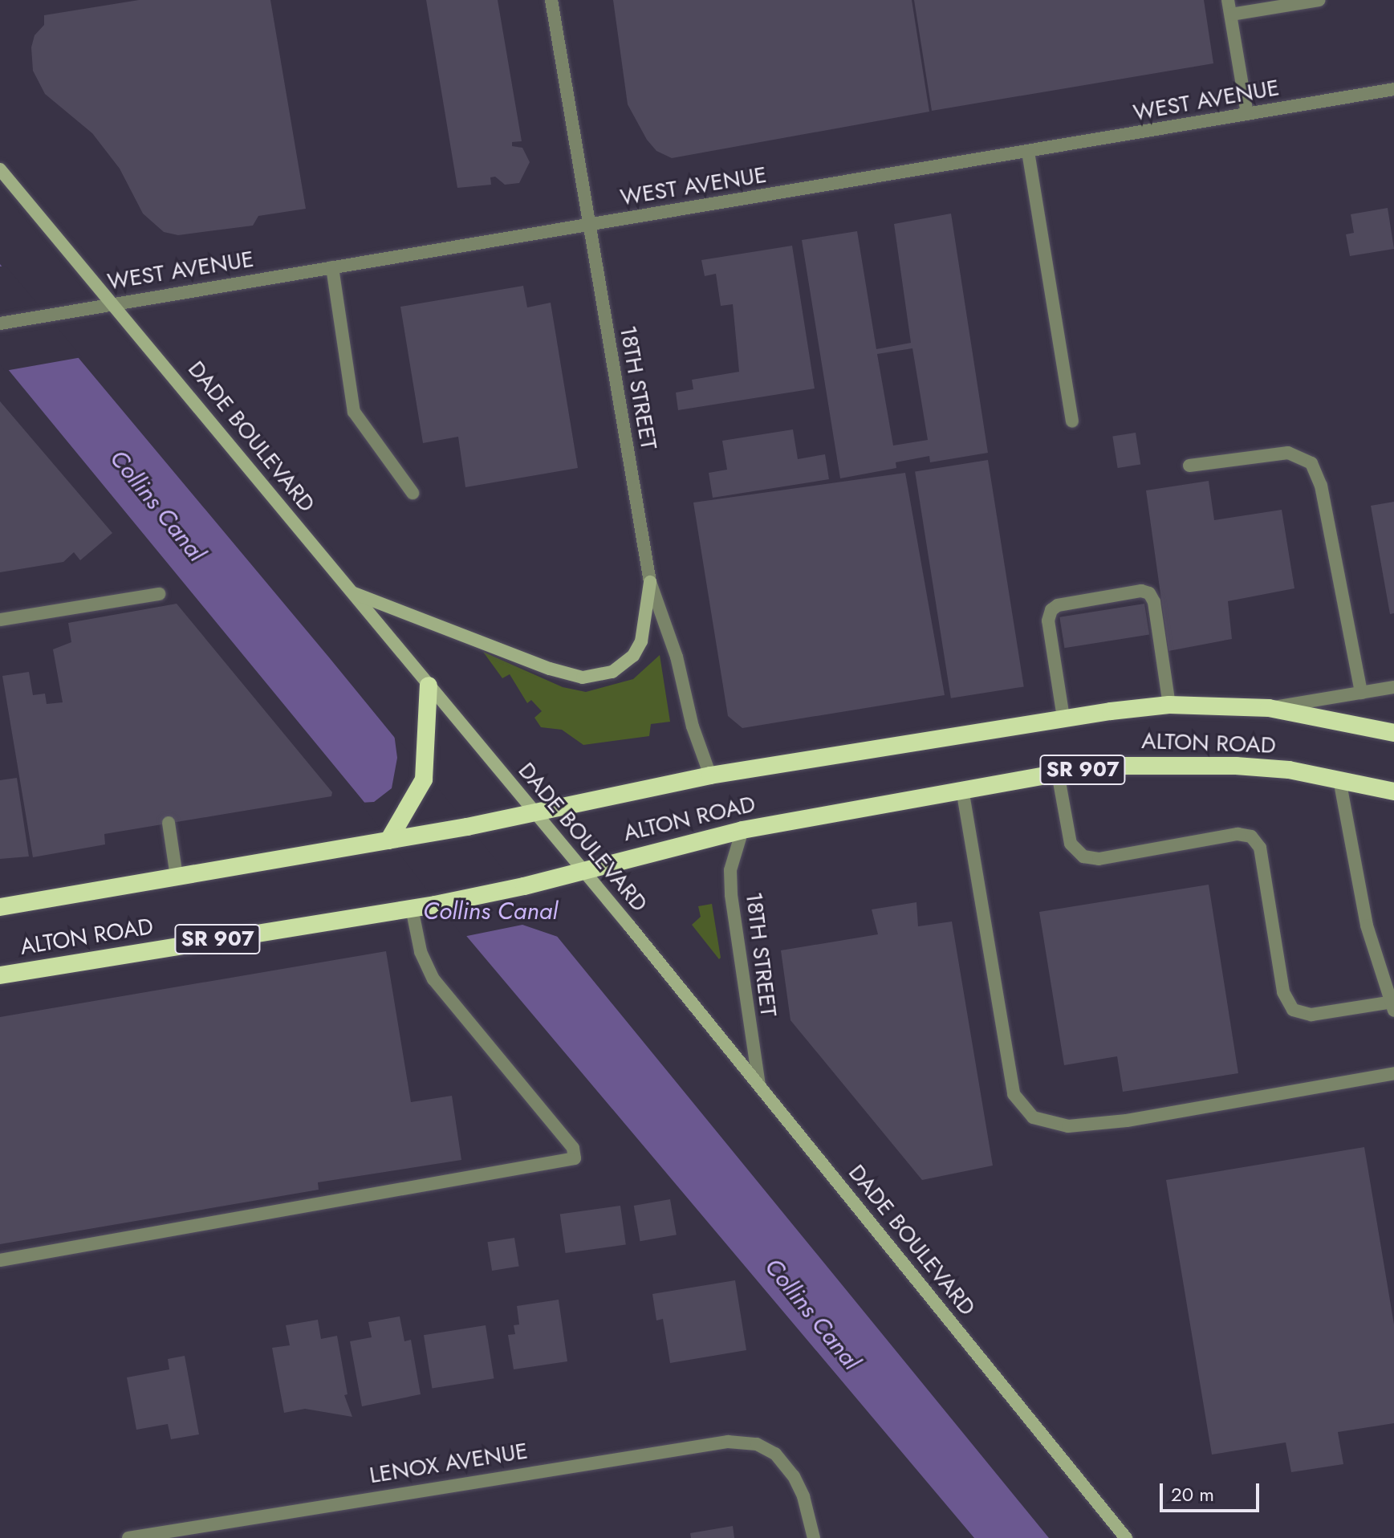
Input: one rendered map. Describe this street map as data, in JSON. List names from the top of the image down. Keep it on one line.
{"streets":{"highway":["ALTON ROAD","SR 907"],"main road":["DADE BOULEVARD"],"street":["WEST AVENUE","18TH STREET","LENOX AVENUE"]},"crossings":[["WEST AVENUE","18TH STREET"],["WEST AVENUE","DADE BOULEVARD"],["18TH STREET","DADE BOULEVARD"],["18TH STREET","ALTON ROAD"],["DADE BOULEVARD","ALTON ROAD"]],"water":["Collins Canal"],"scale_bar":"20 m"}
